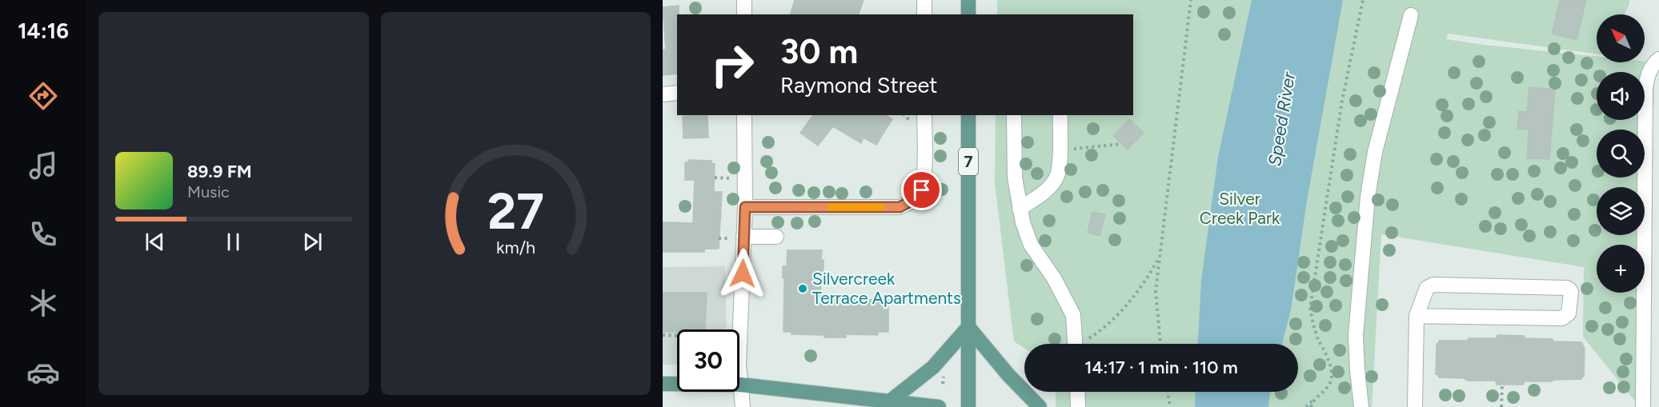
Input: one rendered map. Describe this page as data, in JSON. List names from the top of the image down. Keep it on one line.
{"streets":{"main road":["7"]},"water":["Speed River"],"parks":["Silver Creek Park"],"places":["Silvercreek Terrace Apartments"],"north":"top left","page":{"tabs":"14:16","map_buttons":"+","turn":["30 m","Raymond Street"],"song":["89.9 FM","Music"],"limit":"30","trip":"14:17 · 1 min · 110 m","gauge":["27","km/h"]}}
